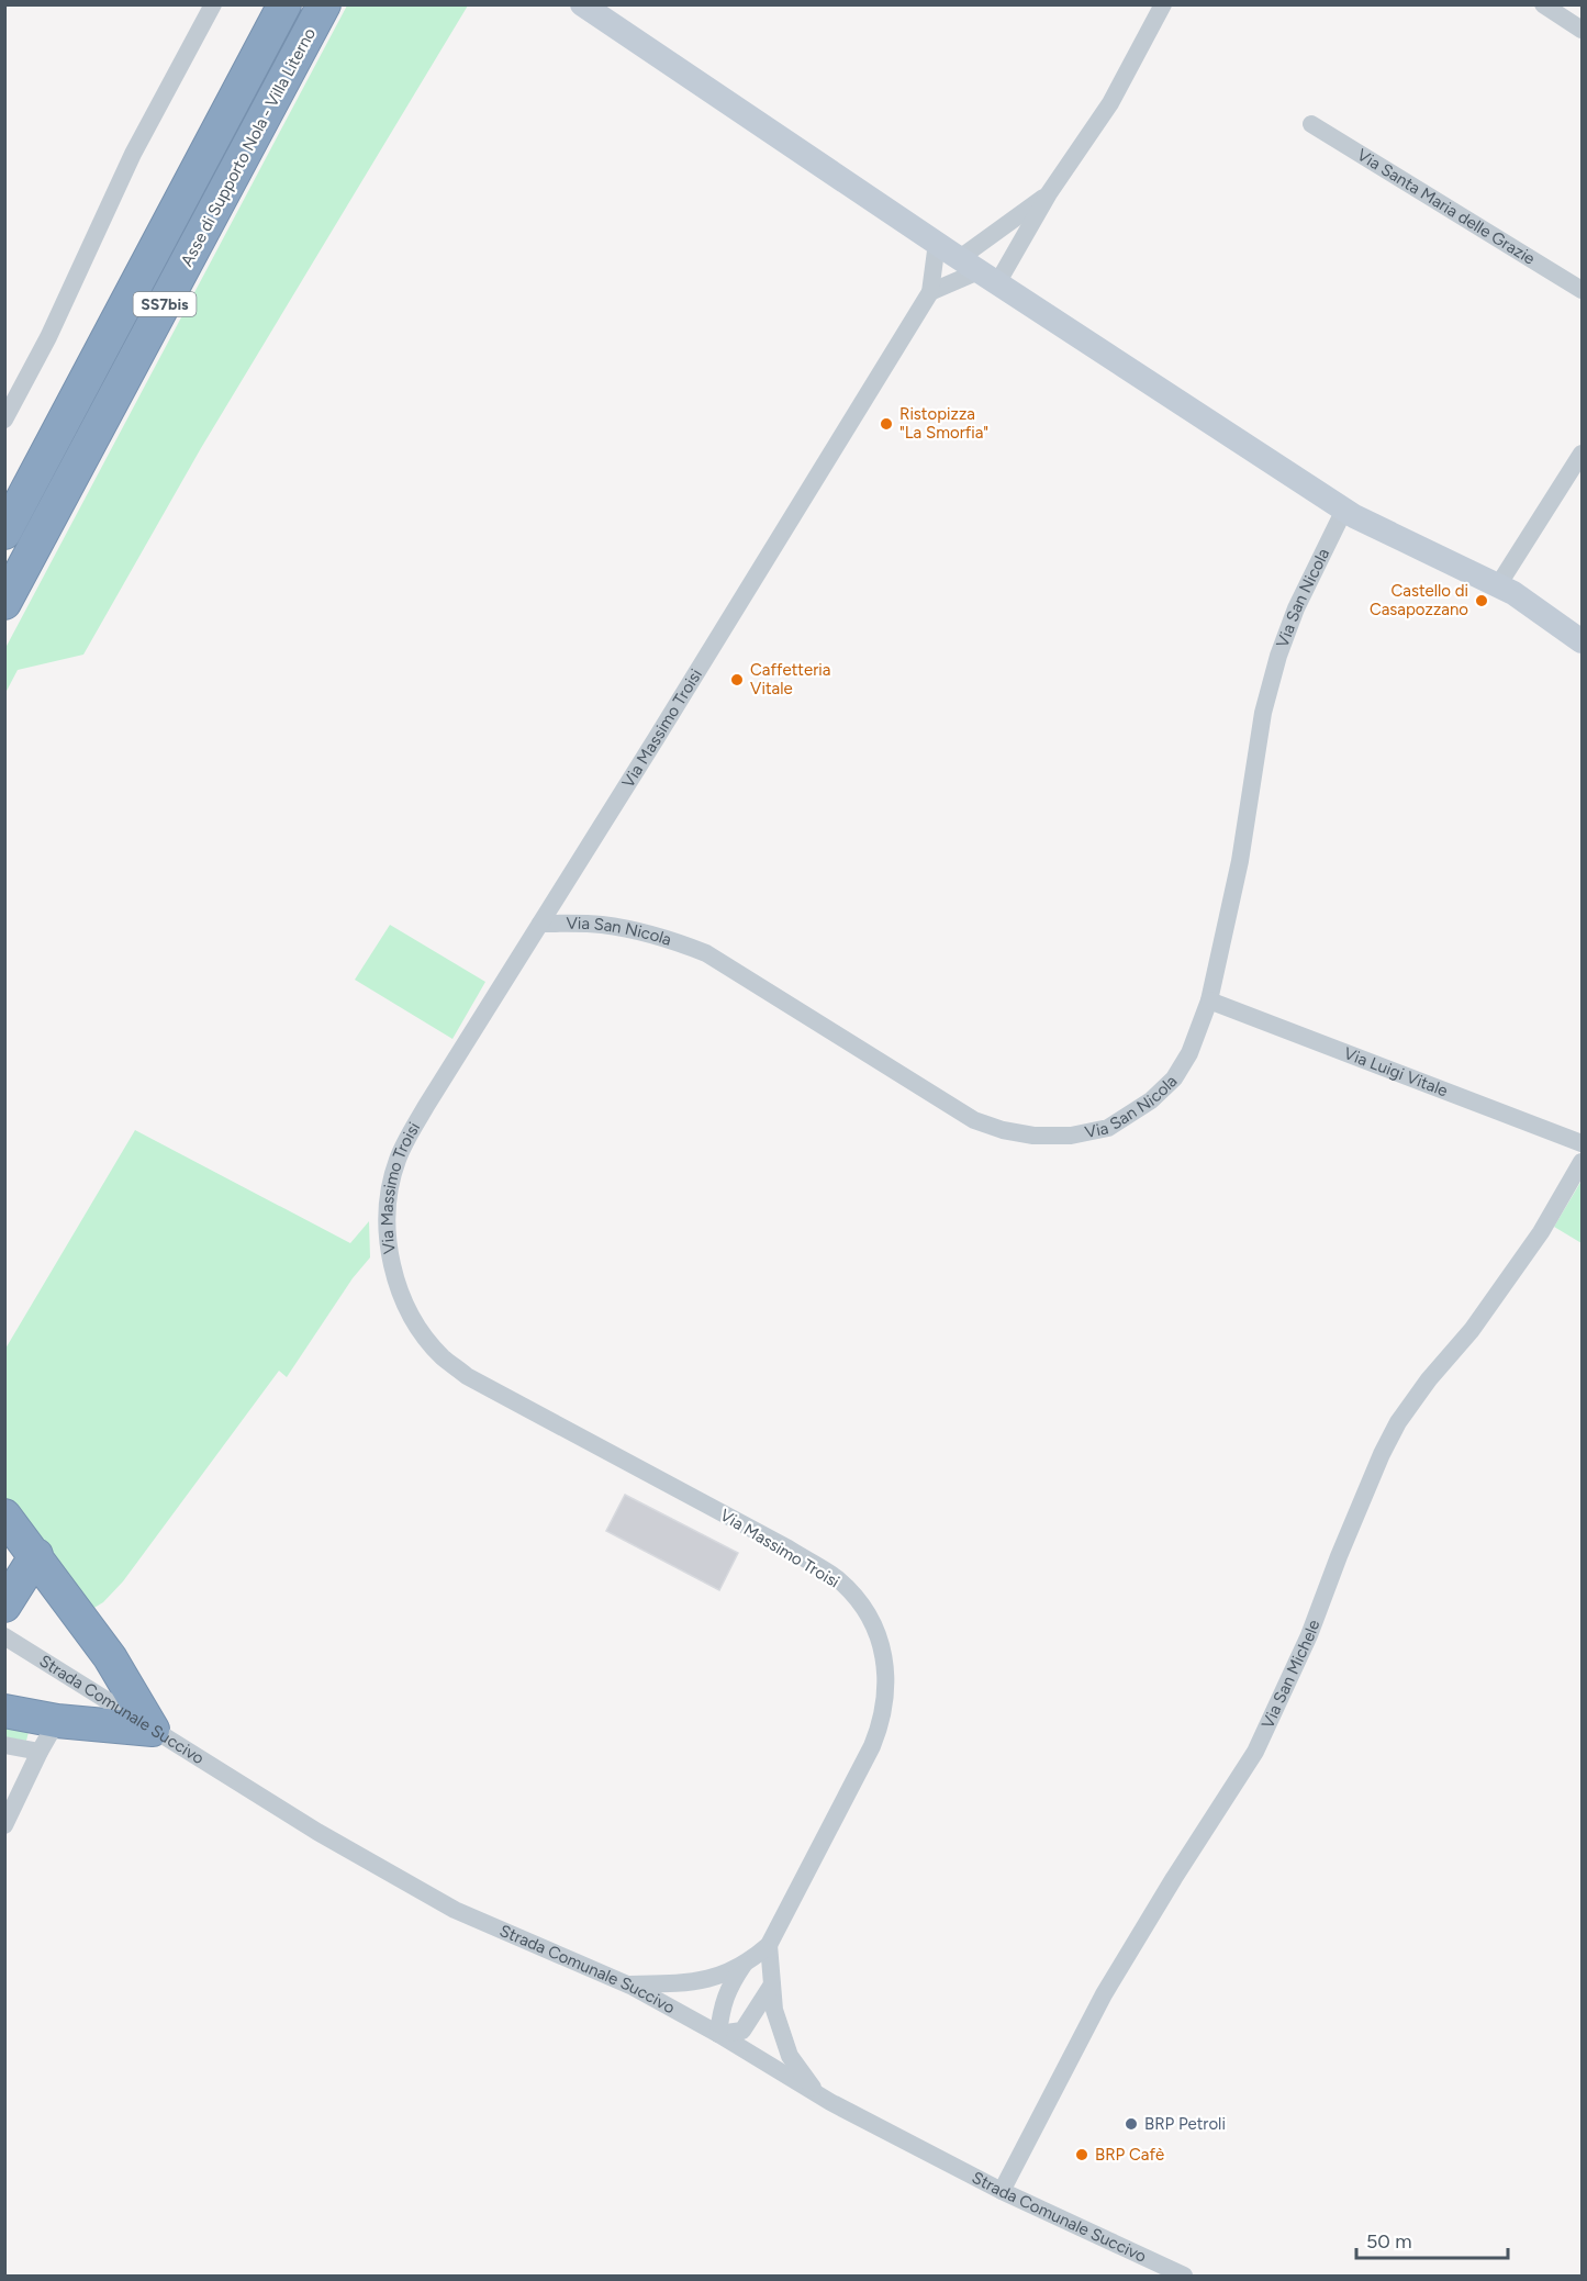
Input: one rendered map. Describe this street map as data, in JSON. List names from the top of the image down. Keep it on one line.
{"streets":{"highway":["Asse di Supporto Nola - Villa Literno","SS7bis"],"street":["Via Santa Maria delle Grazie","Via San Nicola","Via Massimo Troisi","Via Luigi Vitale","Via San Michele","Strada Comunale Succivo"]},"crossings":[["Via San Nicola","Via Massimo Troisi"],["Via San Nicola","Via Luigi Vitale"],["Via Massimo Troisi","Strada Comunale Succivo"],["Via San Michele","Strada Comunale Succivo"]],"places":["Ristopizza \"La Smorfia\"","Castello di Casapozzano","Caffetteria Vitale","BRP Petroli","BRP Cafè"],"scale_bar":"50 m"}
